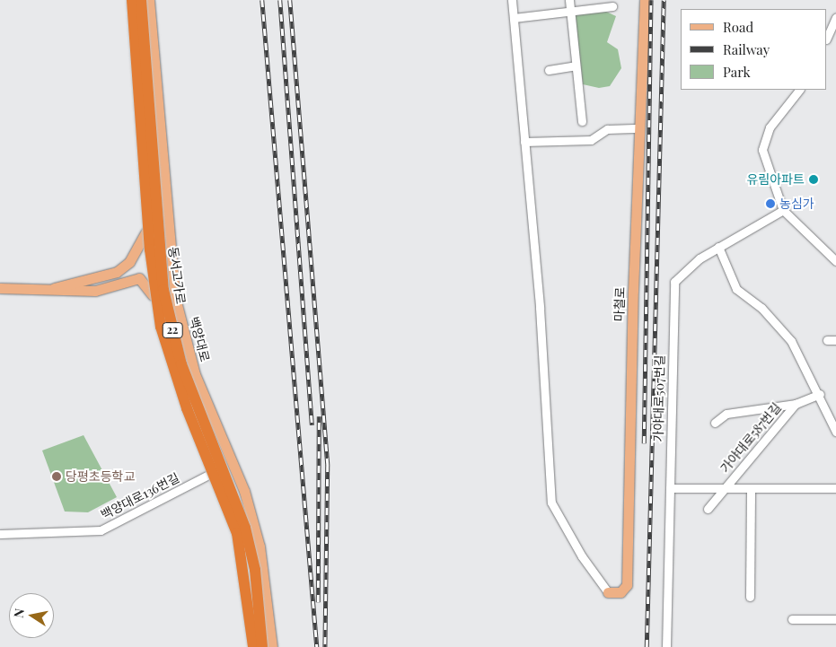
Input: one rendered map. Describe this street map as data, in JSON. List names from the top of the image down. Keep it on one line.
{"streets":{"highway":["동서고가로","22"],"main road":["마철로","백양대로"],"street":["가야대로507번길","가야대로587번길","백양대로136번길"]},"crossings":[["백양대로","백양대로136번길"],["가야대로507번길","가야대로587번길"]],"places":["유림아파트","농심가","당평초등학교"],"legend":["Road","Railway","Park"],"north":"left"}
